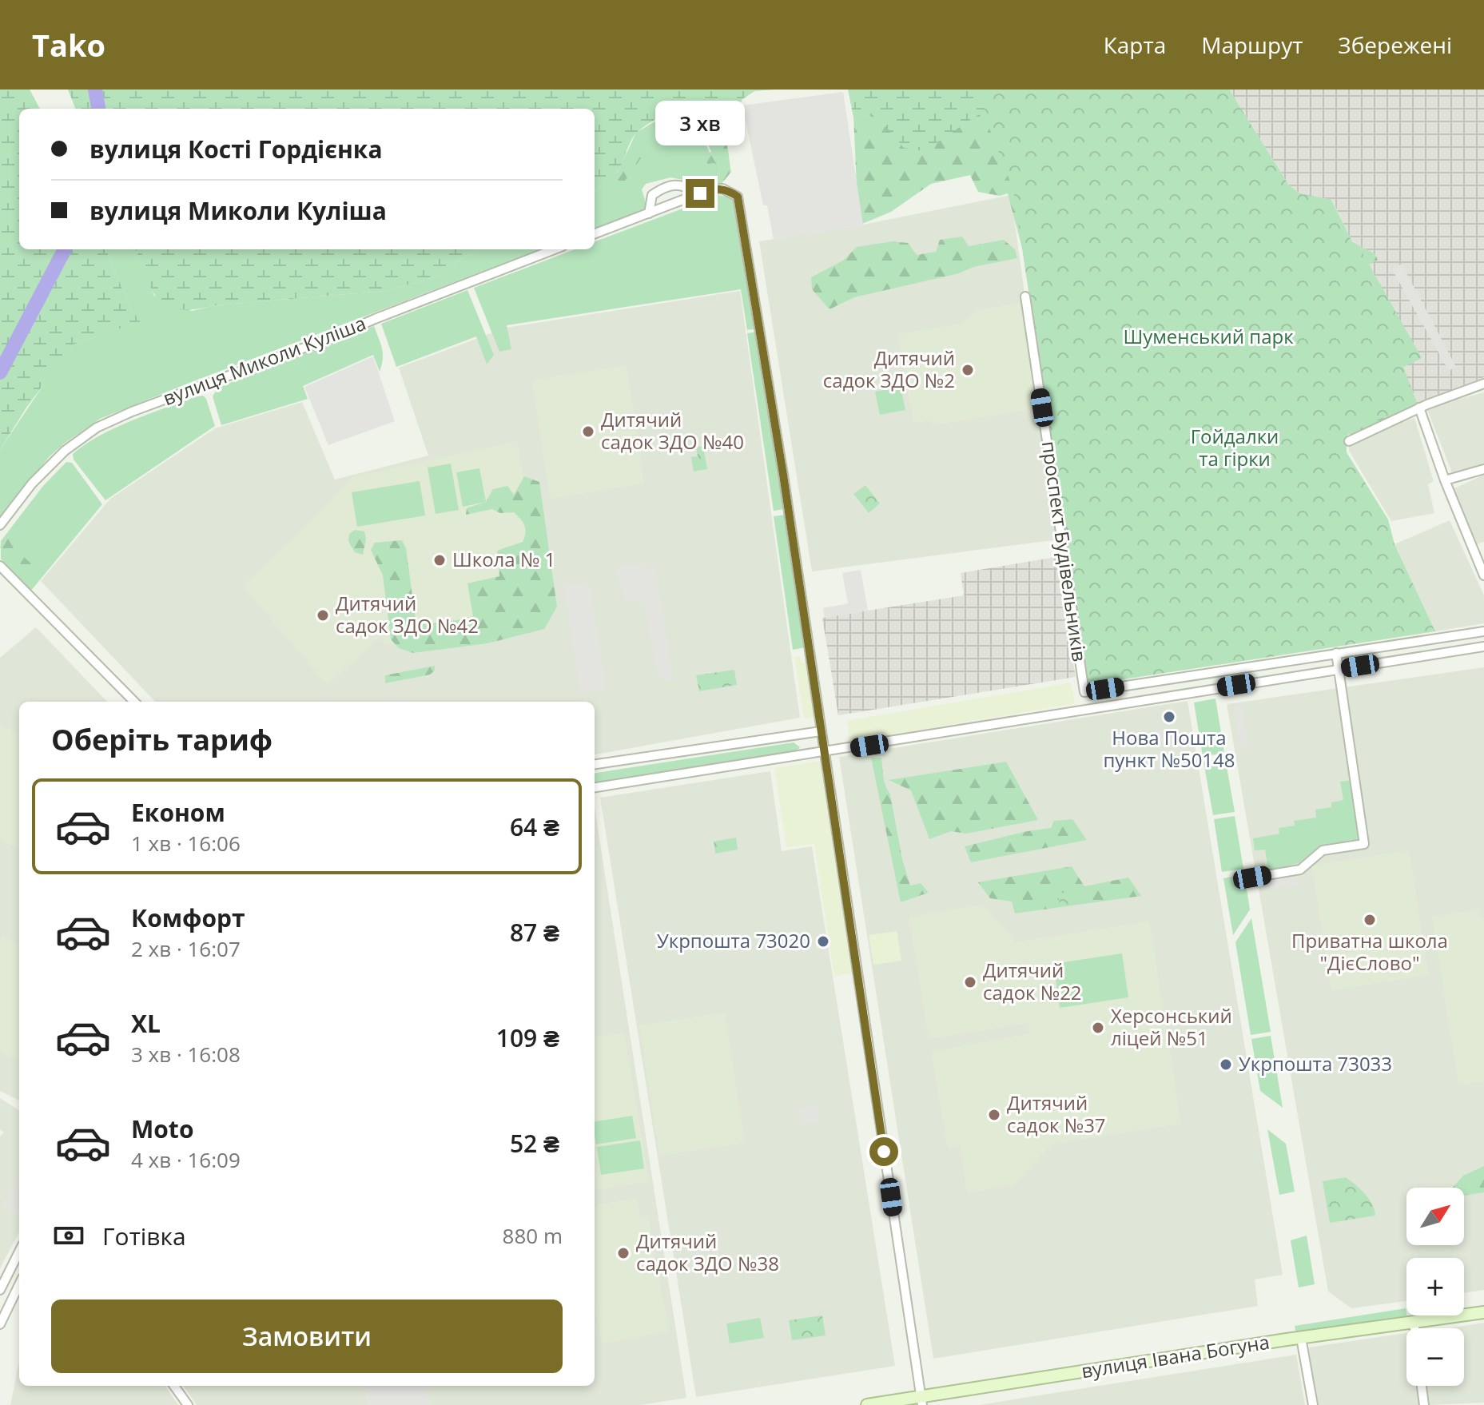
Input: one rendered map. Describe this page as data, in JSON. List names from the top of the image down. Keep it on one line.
{"streets":{"street":["вулиця Миколи Куліша","проспект Будівельників","вулиця Івана Богуна"]},"parks":["Шуменський парк","Гойдалки та гірки"],"places":["Дитячий садок ЗДО №2","Дитячий садок ЗДО №40","Школа № 1","Дитячий садок ЗДО №42","Нова Пошта пункт №50148","Приватна школа \"ДієСлово\"","Укрпошта 73020","Дитячий садок №22","Херсонський ліцей №51","Укрпошта 73033","Дитячий садок №37","Дитячий садок ЗДО №38"],"north":"top right","page":{"header":"Tako","nav":["Карта","Маршрут","Збережені"],"bubble":"3 хв","banner":["вулиця Кості Гордієнка","вулиця Миколи Куліша"],"heading":"Оберіть тариф","list":[{"name":"Економ","note":"1 хв · 16:06","value":"64 ₴"},{"name":"Комфорт","note":"2 хв · 16:07","value":"87 ₴"},{"name":"XL","note":"3 хв · 16:08","value":"109 ₴"},{"name":"Moto","note":"4 хв · 16:09","value":"52 ₴"}],"map_buttons":["+","−"],"pay":["Готівка","880 m"],"buttons":"Замовити"}}
